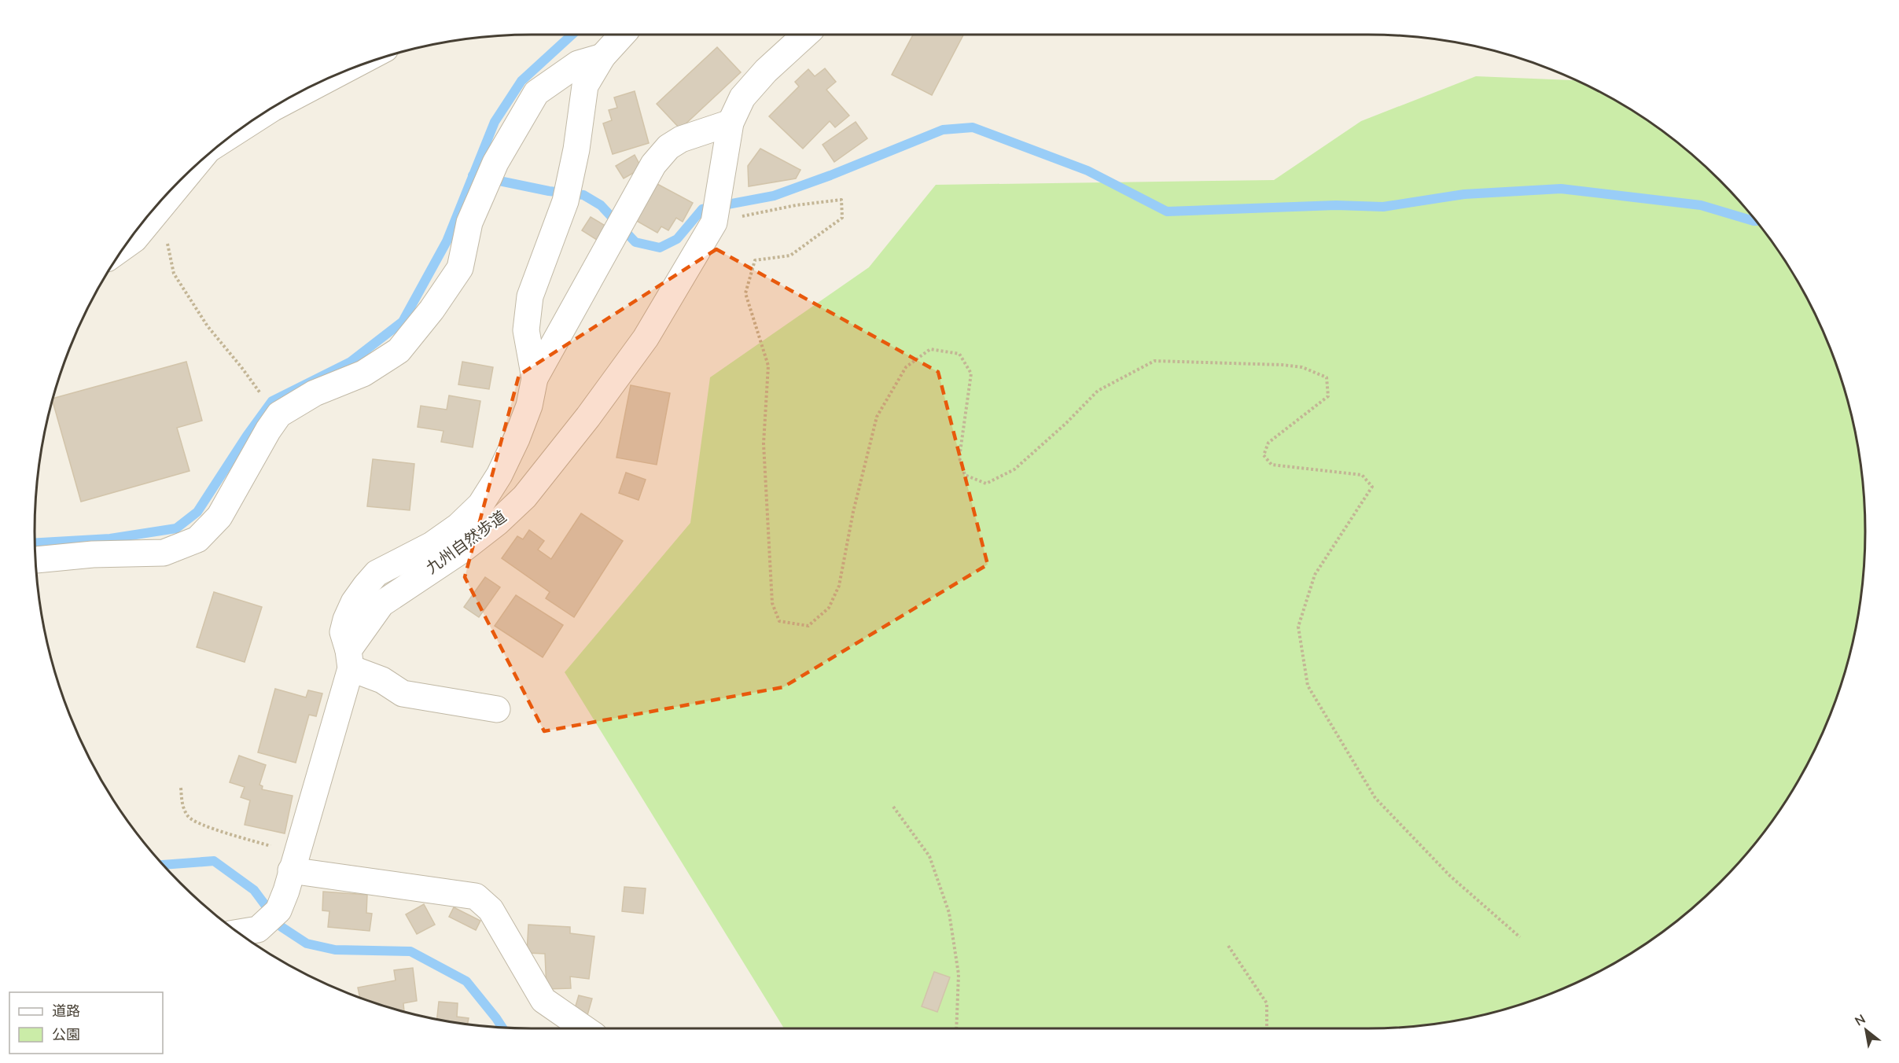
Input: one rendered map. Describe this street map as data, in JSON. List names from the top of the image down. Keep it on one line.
{"streets":{"street":["九州自然歩道"]},"legend":["道路","公園"],"north":"top left"}
